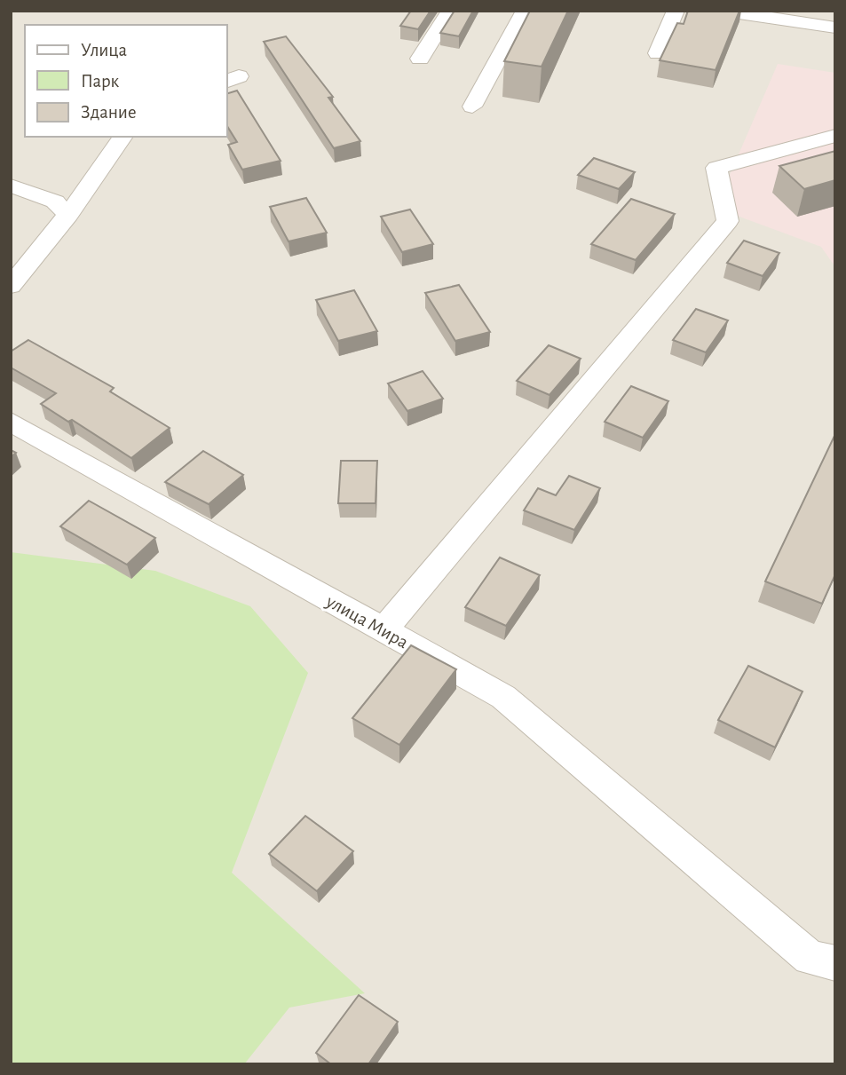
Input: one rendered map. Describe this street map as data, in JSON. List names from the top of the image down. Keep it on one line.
{"streets":{"street":["улица Мира"]},"legend":["Улица","Парк","Здание"]}
